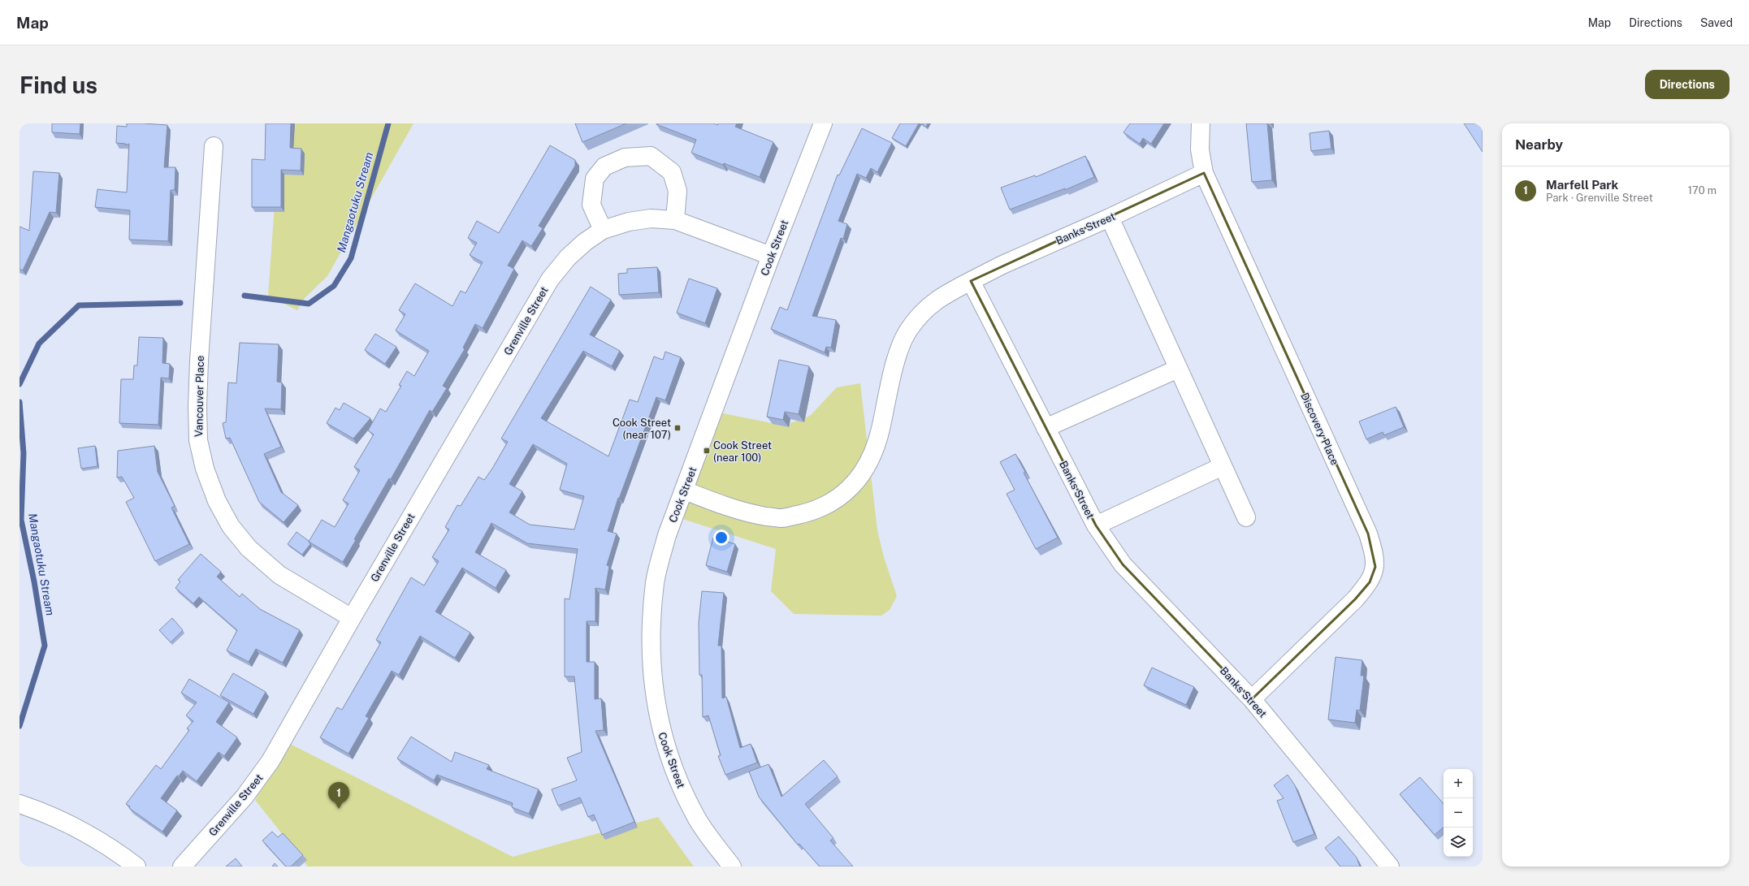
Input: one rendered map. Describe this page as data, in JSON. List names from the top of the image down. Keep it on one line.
{"streets":{"street":["Banks Street","Cook Street","Grenville Street","Vancouver Place","Discovery Place"]},"crossings":[["Banks Street","Discovery Place"],["Cook Street","Grenville Street"],["Grenville Street","Vancouver Place"]],"water":["Mangaotuku Stream"],"places":{"transit":["Cook Street (near 107)","Cook Street (near 100)"]},"page":{"header":"Map","nav":["Map","Directions","Saved"],"buttons":"Directions","title":"Find us","heading":"Nearby","list":[{"mark":"1","name":"Marfell Park","note":"Park · Grenville Street","value":"170 m"}],"map_buttons":["+","−"],"pins":"1"}}
